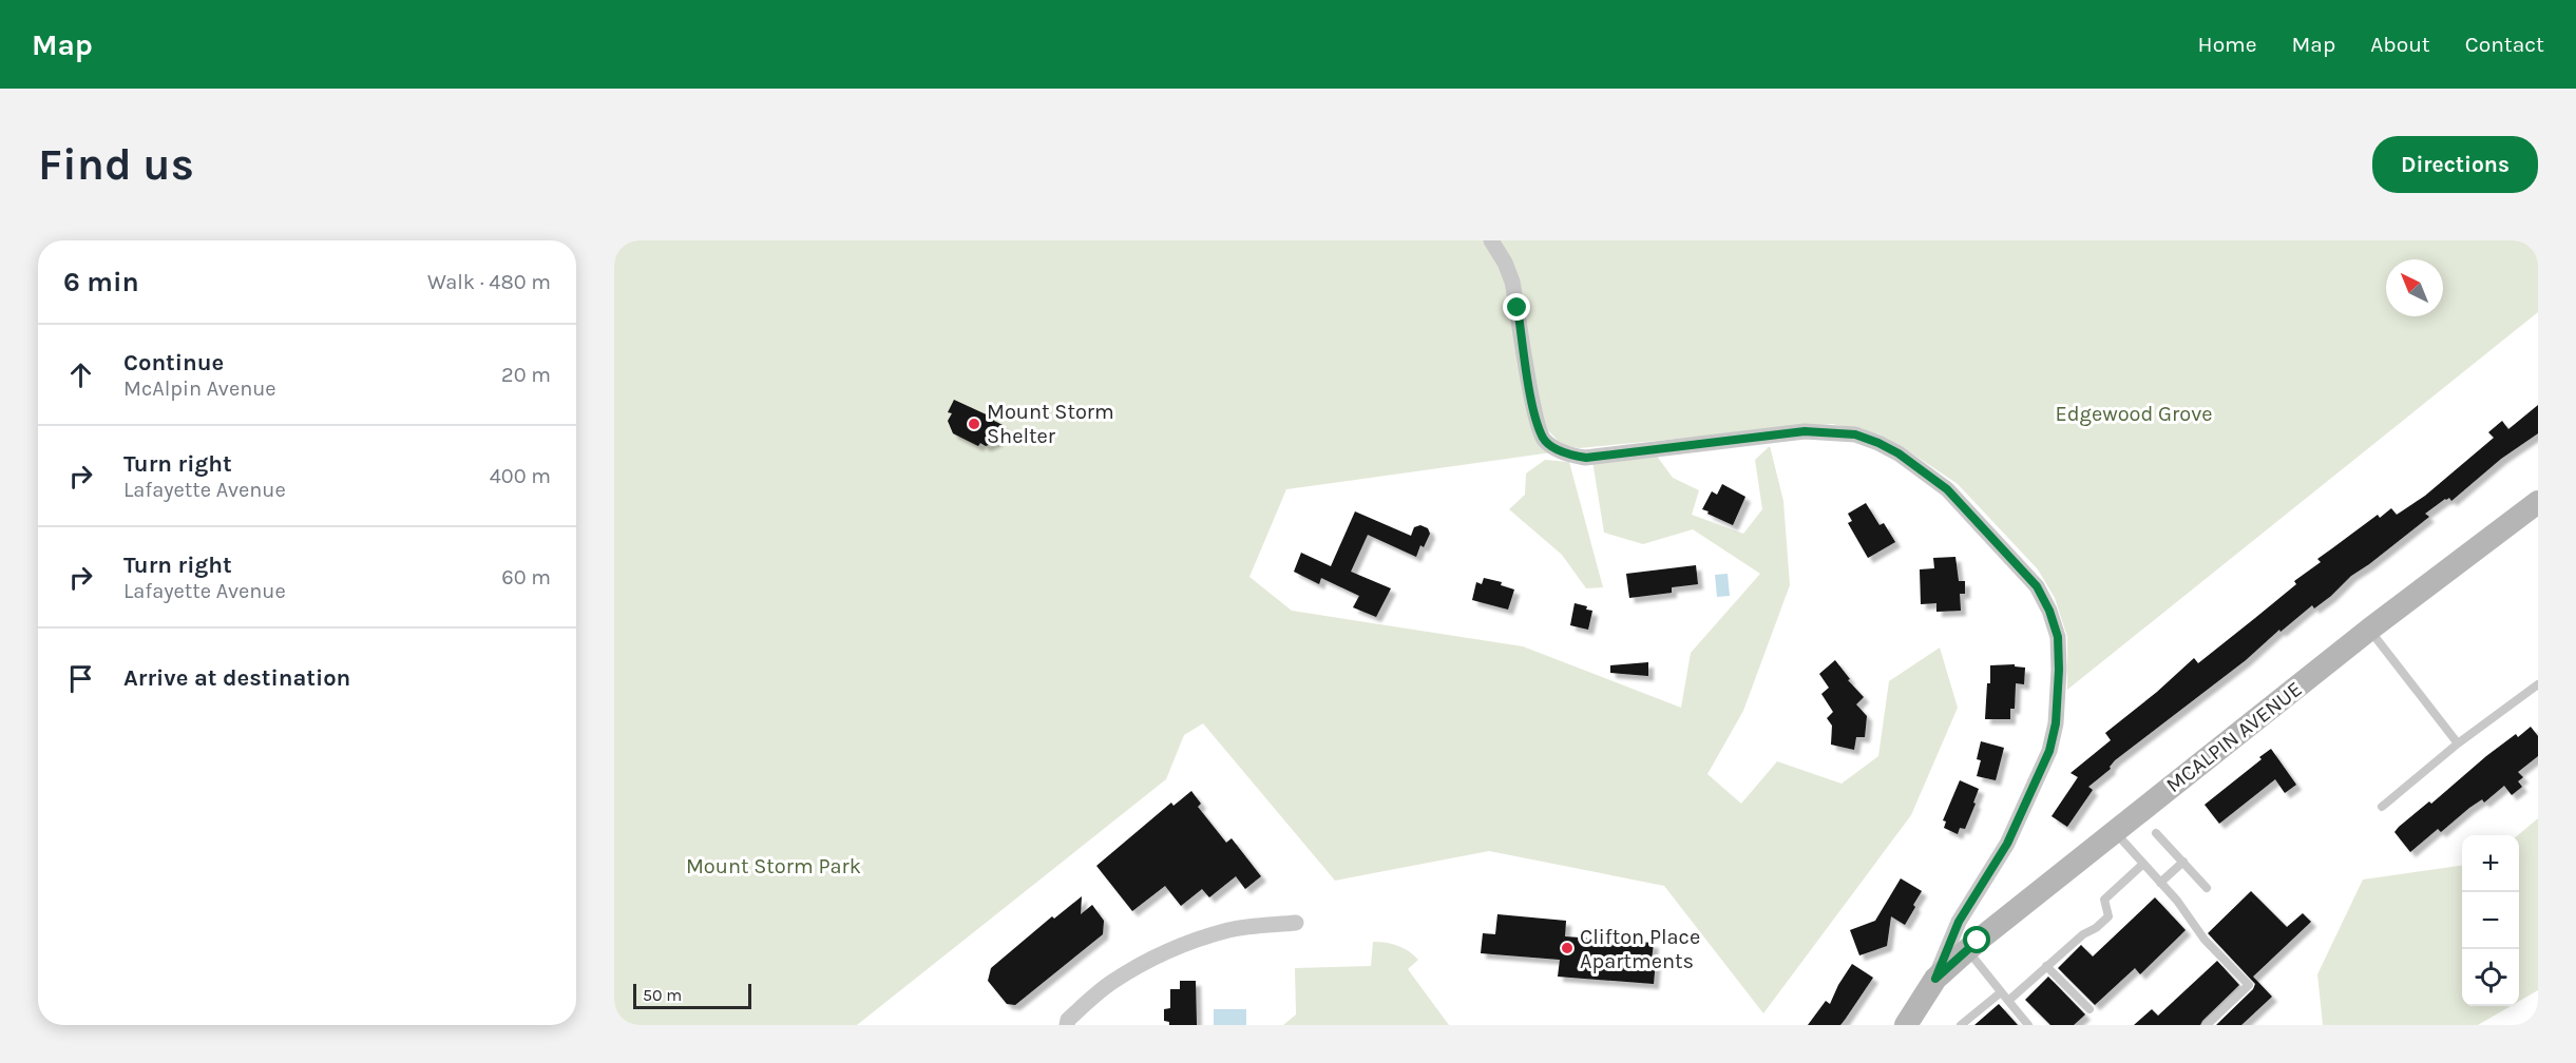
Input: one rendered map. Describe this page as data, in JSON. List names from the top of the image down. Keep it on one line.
{"streets":{"street":["MCALPIN AVENUE"]},"parks":["Edgewood Grove","Mount Storm Park"],"places":["Mount Storm Shelter","Clifton Place Apartments"],"scale_bar":"50 m","north":"top left","page":{"header":"Map","nav":["Home","Map","About","Contact"],"buttons":"Directions","title":"Find us","heading":["6 min","Walk · 480 m"],"list":[["Continue","McAlpin Avenue","20 m"],["Turn right","Lafayette Avenue","400 m"],["Turn right","Lafayette Avenue","60 m"],"Arrive at destination"],"map_buttons":["+","−"],"scale":"50 m"}}
